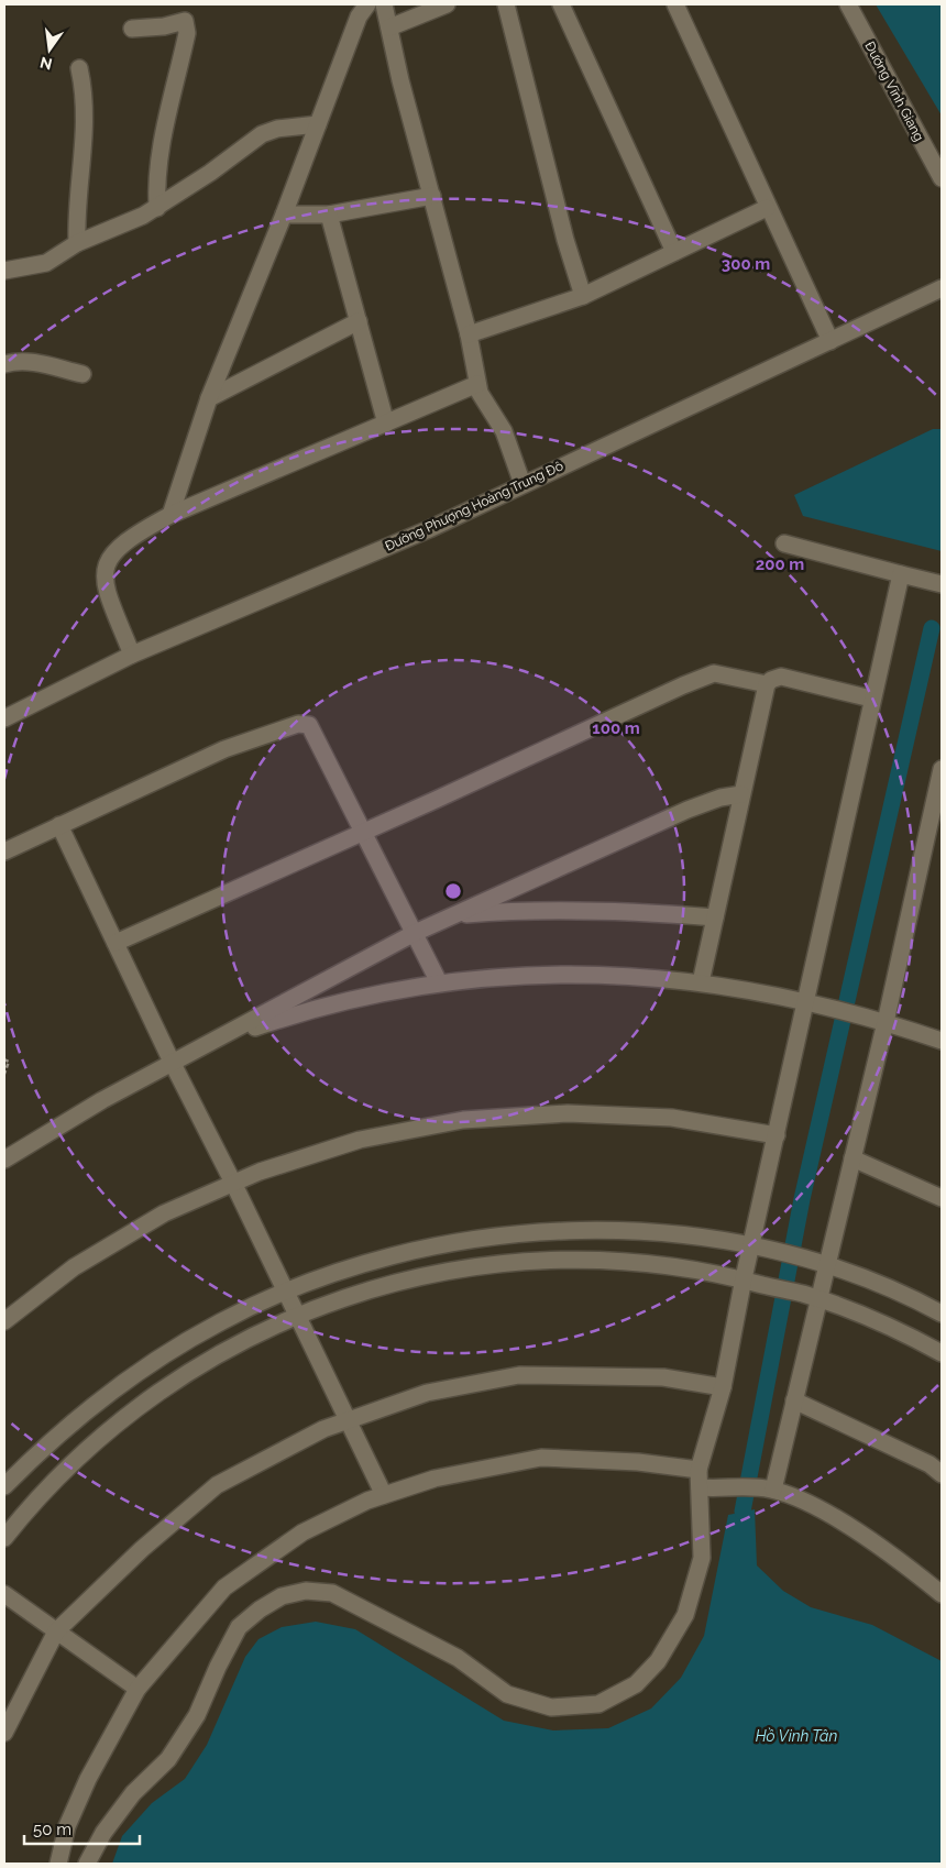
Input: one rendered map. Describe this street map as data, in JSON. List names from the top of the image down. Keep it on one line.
{"streets":{"street":["Đường Vĩnh Giang","Đường Phượng Hoàng Trung Đô"]},"water":["Hồ Vinh Tân"],"scale_bar":"50 m","north":"bottom","rings":["300 m","200 m","100 m"]}
